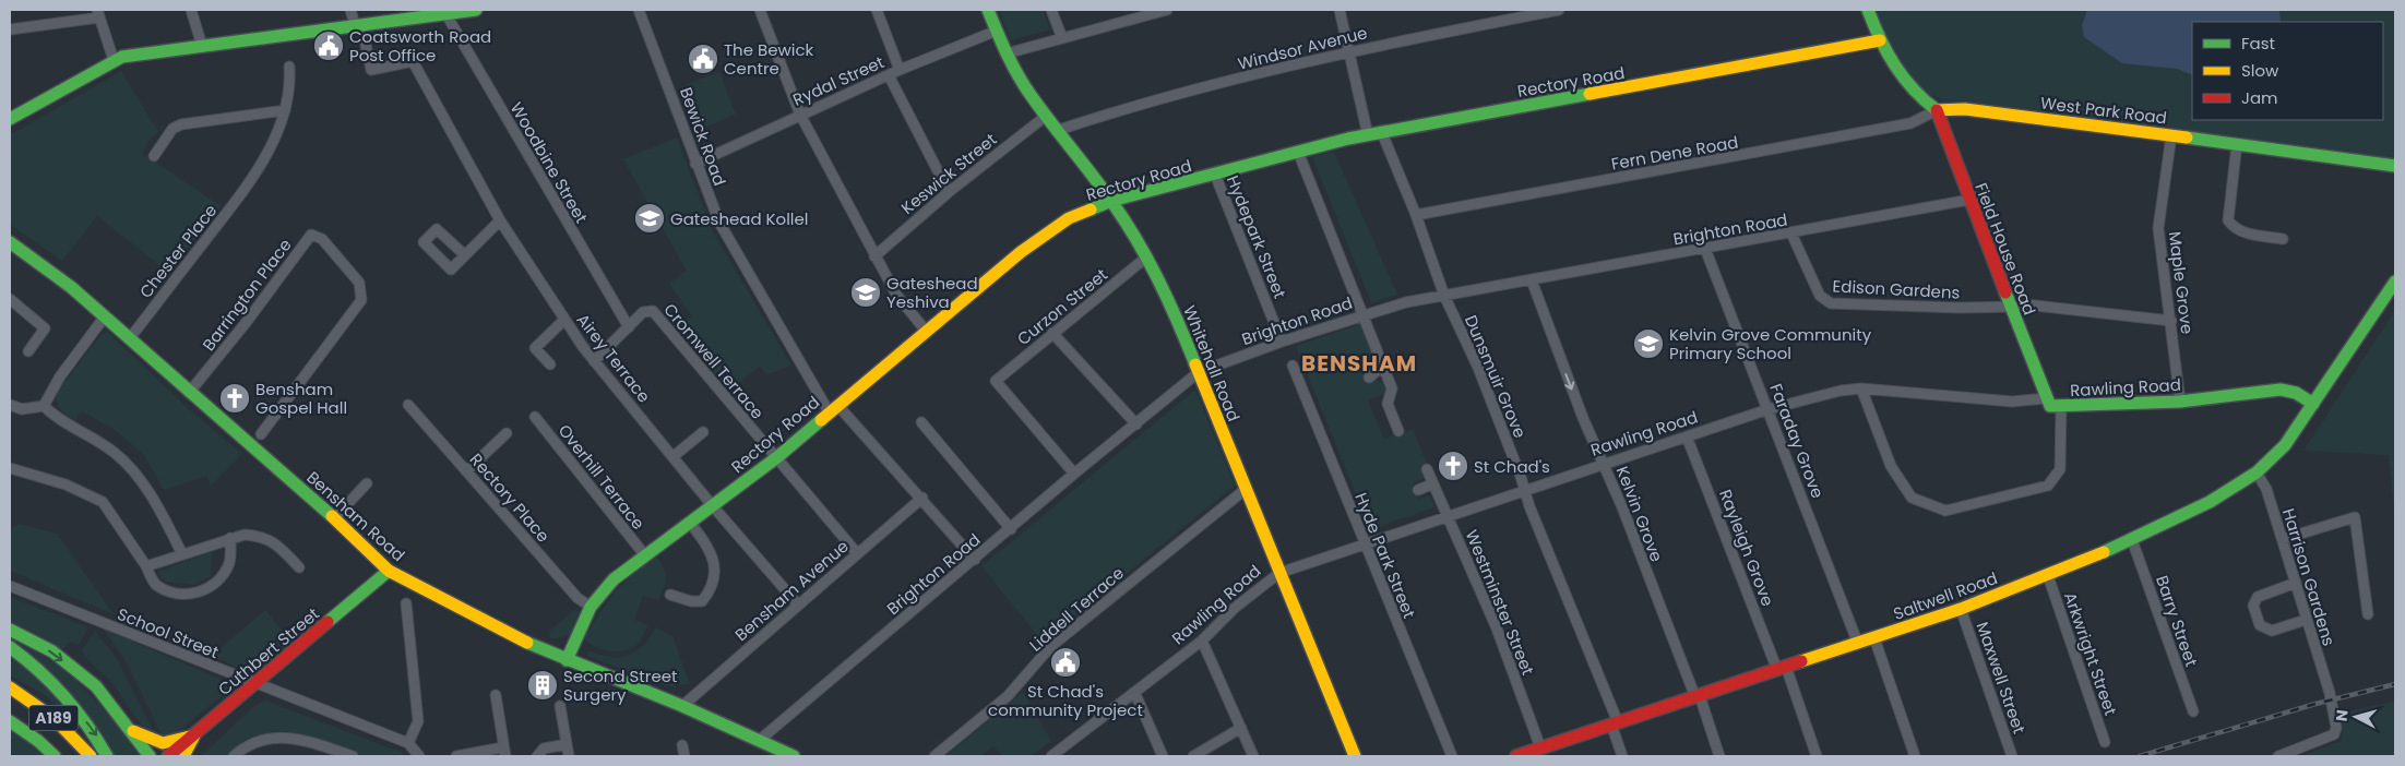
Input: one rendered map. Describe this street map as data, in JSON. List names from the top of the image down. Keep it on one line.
{"streets":{"main road":["Rectory Road","West Park Road","Field House Road","Whitehall Road","Rawling Road","Bensham Road","Saltwell Road","Cuthbert Street","A189"],"street":["Windsor Avenue","Rydal Street","Bewick Road","Fern Dene Road","Woodbine Street","Keswick Street","Brighton Road","Hydepark Street","Chester Place","Maple Grove","Edison Gardens","Barrington Place","Curzon Street","Airey Terrace","Cromwell Terrace","Dunsmuir Grove","Faraday Grove","Overhill Terrace","Rectory Place","Kelvin Grove","Rayleigh Grove","Hyde Park Street","Harrison Gardens","Bensham Avenue","Westminster Street","Liddell Terrace","Barry Street","School Street","Arkwright Street","Maxwell Street"]},"crossings":[["Windsor Avenue","Whitehall Road"],["Rydal Street","Bewick Road"],["Rydal Street","Whitehall Road"],["Rectory Road","Bewick Road"],["Rectory Road","Hydepark Street"],["Rectory Road","Airey Terrace"],["Rectory Road","Cromwell Terrace"],["Rectory Road","Whitehall Road"],["Rectory Road","Dunsmuir Grove"],["Rectory Road","Overhill Terrace"],["Rectory Road","Rectory Place"],["Rectory Road","Bensham Road"],["West Park Road","Fern Dene Road"],["West Park Road","Field House Road"],["West Park Road","Maple Grove"],["Bewick Road","Brighton Road"],["Bewick Road","Bensham Avenue"],["Fern Dene Road","Field House Road"],["Fern Dene Road","Dunsmuir Grove"],["Woodbine Street","Cromwell Terrace"],["Keswick Street","Whitehall Road"],["Brighton Road","Hydepark Street"],["Brighton Road","Field House Road"],["Brighton Road","Edison Gardens"],["Brighton Road","Curzon Street"],["Brighton Road","Whitehall Road"],["Brighton Road","Dunsmuir Grove"],["Brighton Road","Faraday Grove"],["Brighton Road","Kelvin Grove"],["Brighton Road","Bensham Road"],["Field House Road","Edison Gardens"],["Field House Road","Rawling Road"],["Chester Place","Bensham Road"],["Maple Grove","Edison Gardens"],["Maple Grove","Rawling Road"],["Barrington Place","Bensham Road"],["Curzon Street","Whitehall Road"],["Airey Terrace","Bensham Avenue"],["Cromwell Terrace","Bensham Avenue"],["Whitehall Road","Rawling Road"],["Whitehall Road","Liddell Terrace"],["Dunsmuir Grove","Rawling Road"],["Dunsmuir Grove","Saltwell Road"],["Rawling Road","Faraday Grove"],["Rawling Road","Kelvin Grove"],["Rawling Road","Rayleigh Grove"],["Rawling Road","Hyde Park Street"],["Rawling Road","Saltwell Road"],["Rawling Road","Westminster Street"],["Faraday Grove","Saltwell Road"],["Kelvin Grove","Saltwell Road"],["Bensham Road","Bensham Avenue"],["Bensham Road","Cuthbert Street"],["Rayleigh Grove","Saltwell Road"],["Harrison Gardens","Saltwell Road"],["Saltwell Road","Westminster Street"],["Saltwell Road","Barry Street"],["Saltwell Road","Arkwright Street"],["Saltwell Road","Maxwell Street"],["School Street","Cuthbert Street"]],"one_way":["Kelvin Grove"],"districts":["BENSHAM"],"places":{"public building":["Coatsworth Road Post Office","The Bewick Centre","St Chad's community Project"],"school or university":["Gateshead Kollel","Gateshead Yeshiva","Kelvin Grove Community Primary School"],"church":["Bensham Gospel Hall","St Chad's"],"building":["Second Street Surgery"]},"legend":["Fast","Slow","Jam"],"north":"left"}
